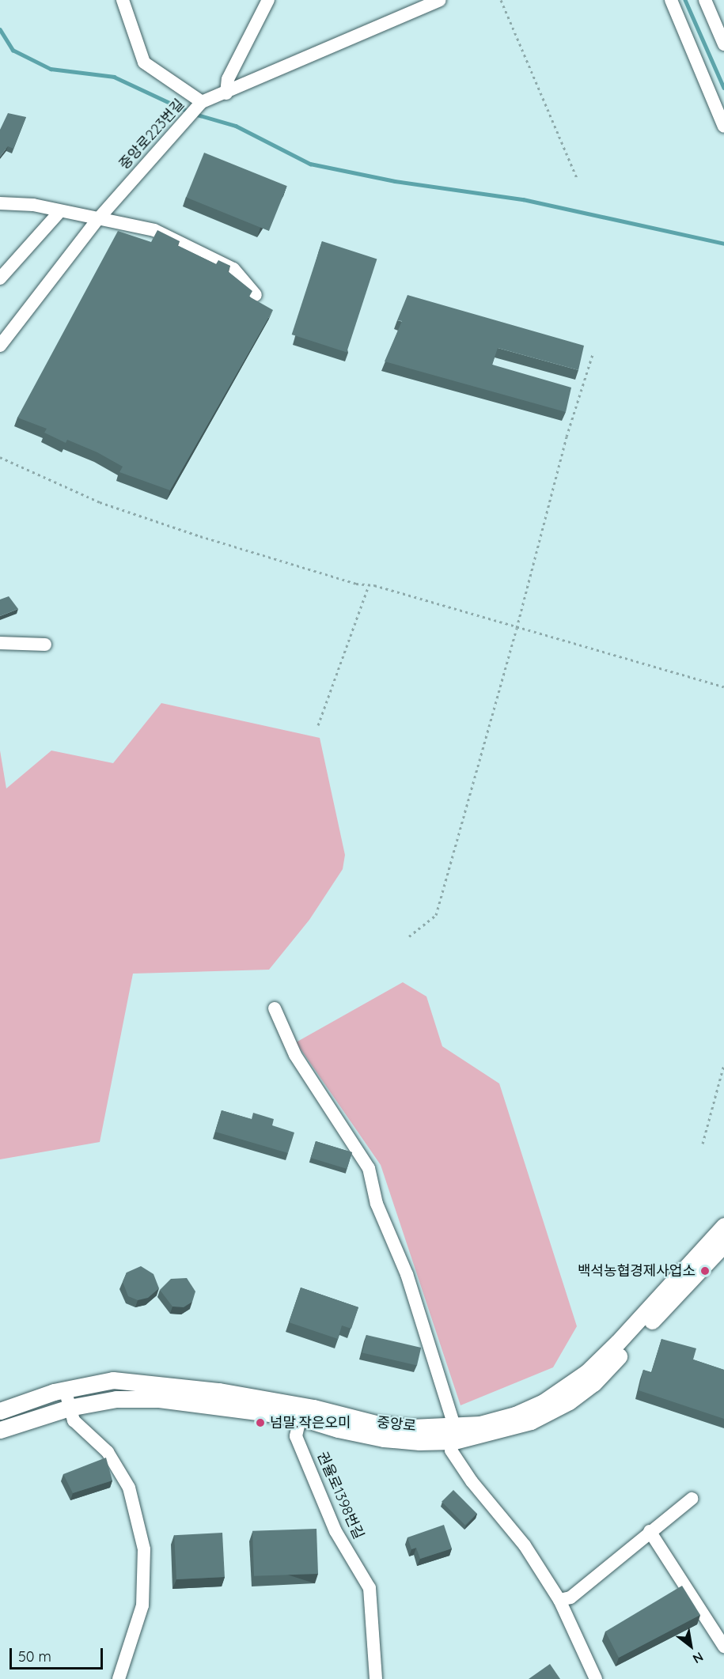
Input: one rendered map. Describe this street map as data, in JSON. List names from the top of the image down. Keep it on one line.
{"streets":{"main road":["중앙로"],"street":["중앙로223번길","권율로1398번길"]},"crossings":[["중앙로","권율로1398번길"]],"places":["백석농협경제사업소","넘말.작은오미"],"scale_bar":"50 m","north":"bottom right"}
